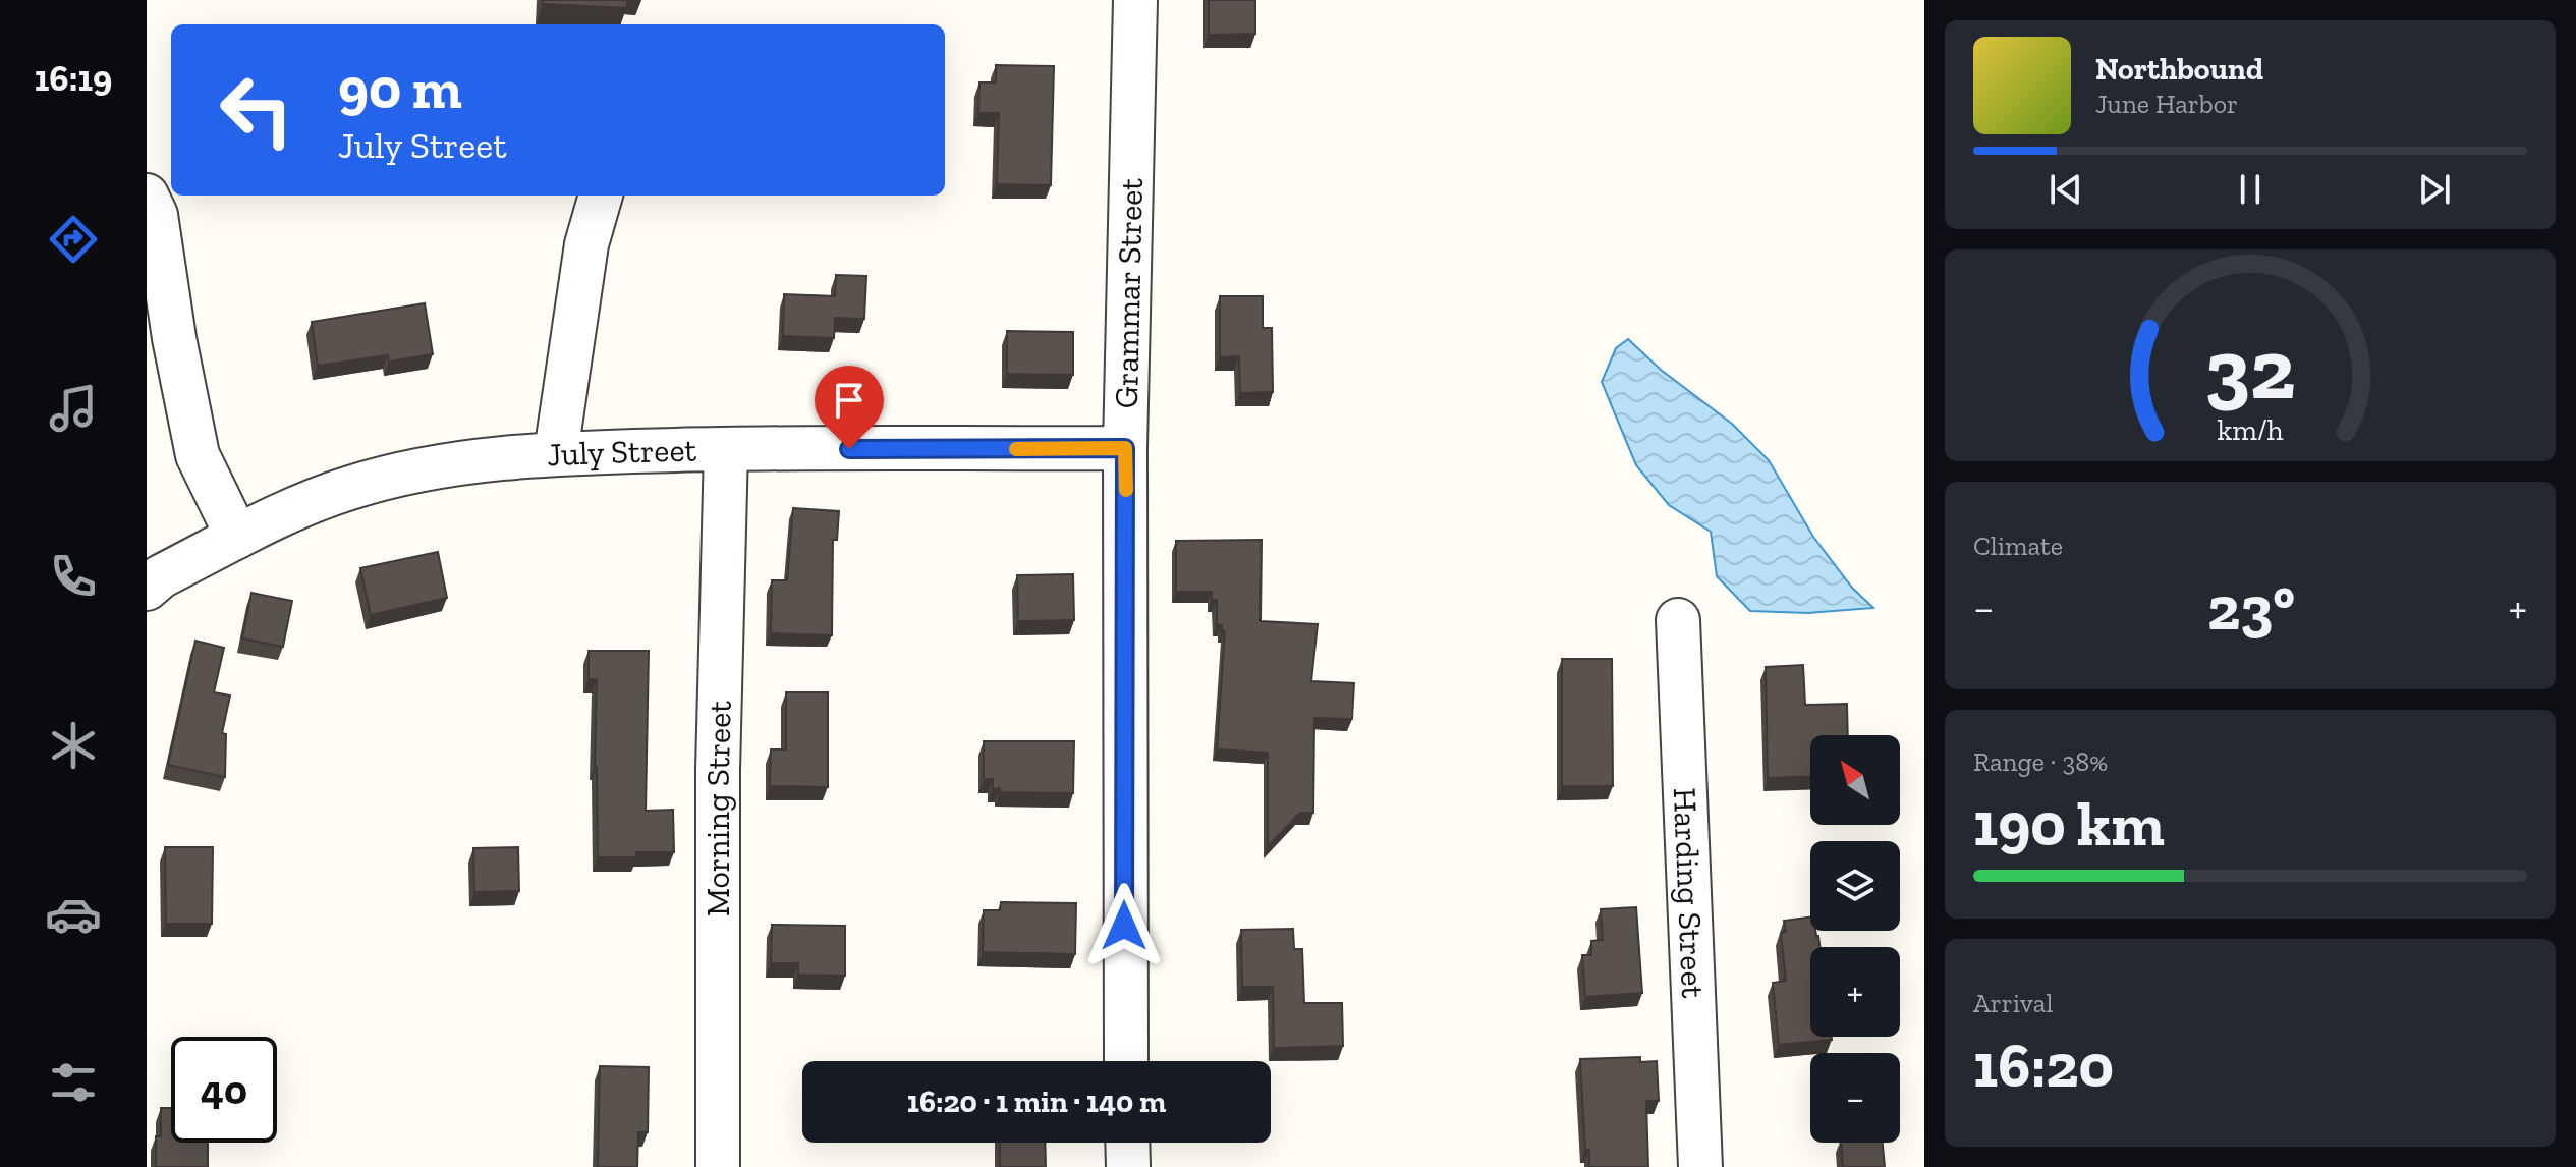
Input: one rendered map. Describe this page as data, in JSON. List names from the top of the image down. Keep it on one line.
{"streets":{"street":["Grammar Street","July Street","Morning Street","Harding Street"]},"crossings":[["Grammar Street","July Street"],["July Street","Morning Street"]],"north":"top left","page":{"tabs":"16:19","turn":["90 m","July Street"],"song":["Northbound","June Harbor"],"tile":["Climate",["Range · 38%","190 km"],["Arrival","16:20"]],"heat":["−","23°","+"],"map_buttons":["+","−"],"limit":"40","trip":"16:20 · 1 min · 140 m","gauge":["32","km/h"]}}
